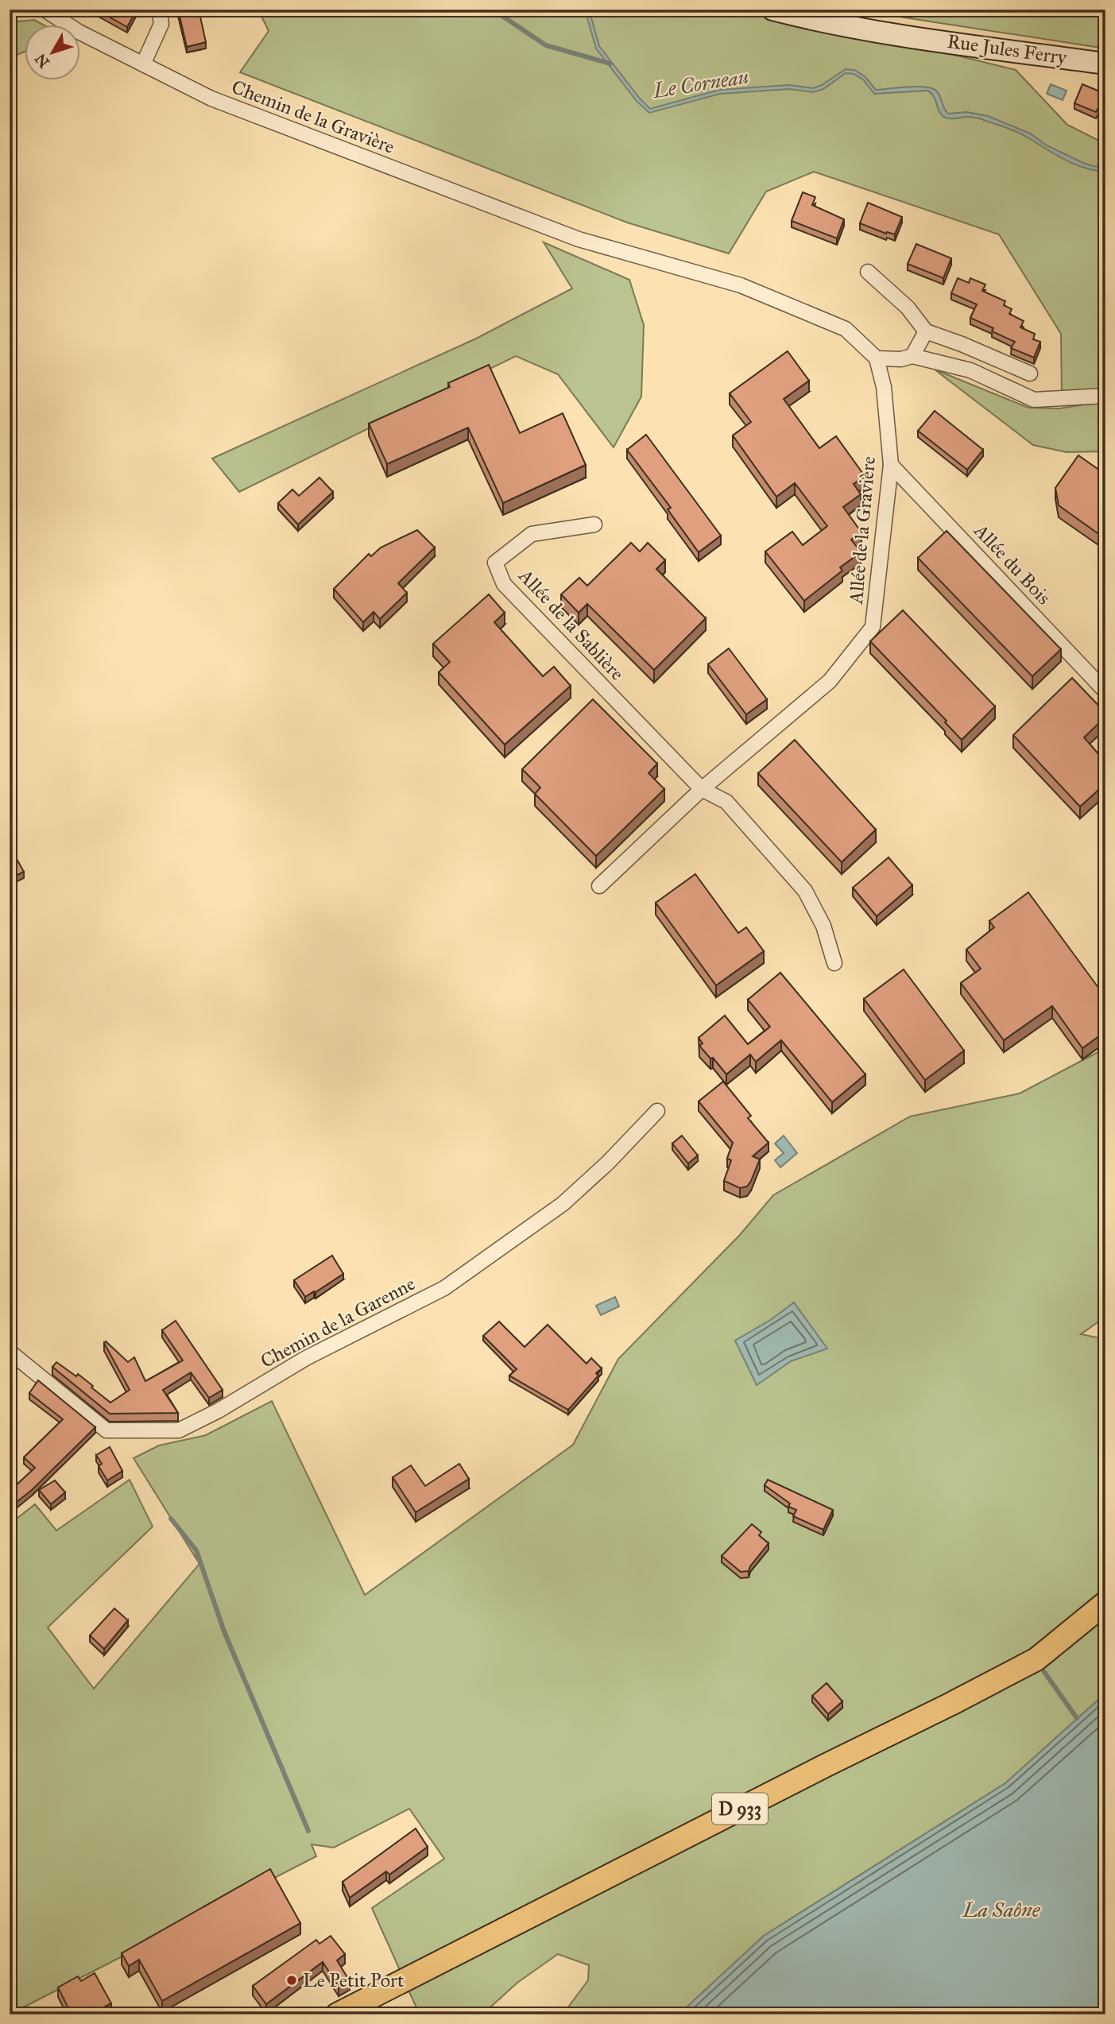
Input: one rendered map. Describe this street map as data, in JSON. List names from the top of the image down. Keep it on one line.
{"streets":{"main road":["D 933"],"street":["Rue Jules Ferry","Chemin de la Gravière","Allée de la Gravière","Allée du Bois","Allée de la Sablière","Chemin de la Garenne"]},"crossings":[["Chemin de la Gravière","Allée de la Gravière"],["Allée de la Gravière","Allée du Bois"],["Allée de la Gravière","Allée de la Sablière"]],"water":["Le Corneau","La Saône"],"places":["Le Petit Port"],"north":"bottom left"}
